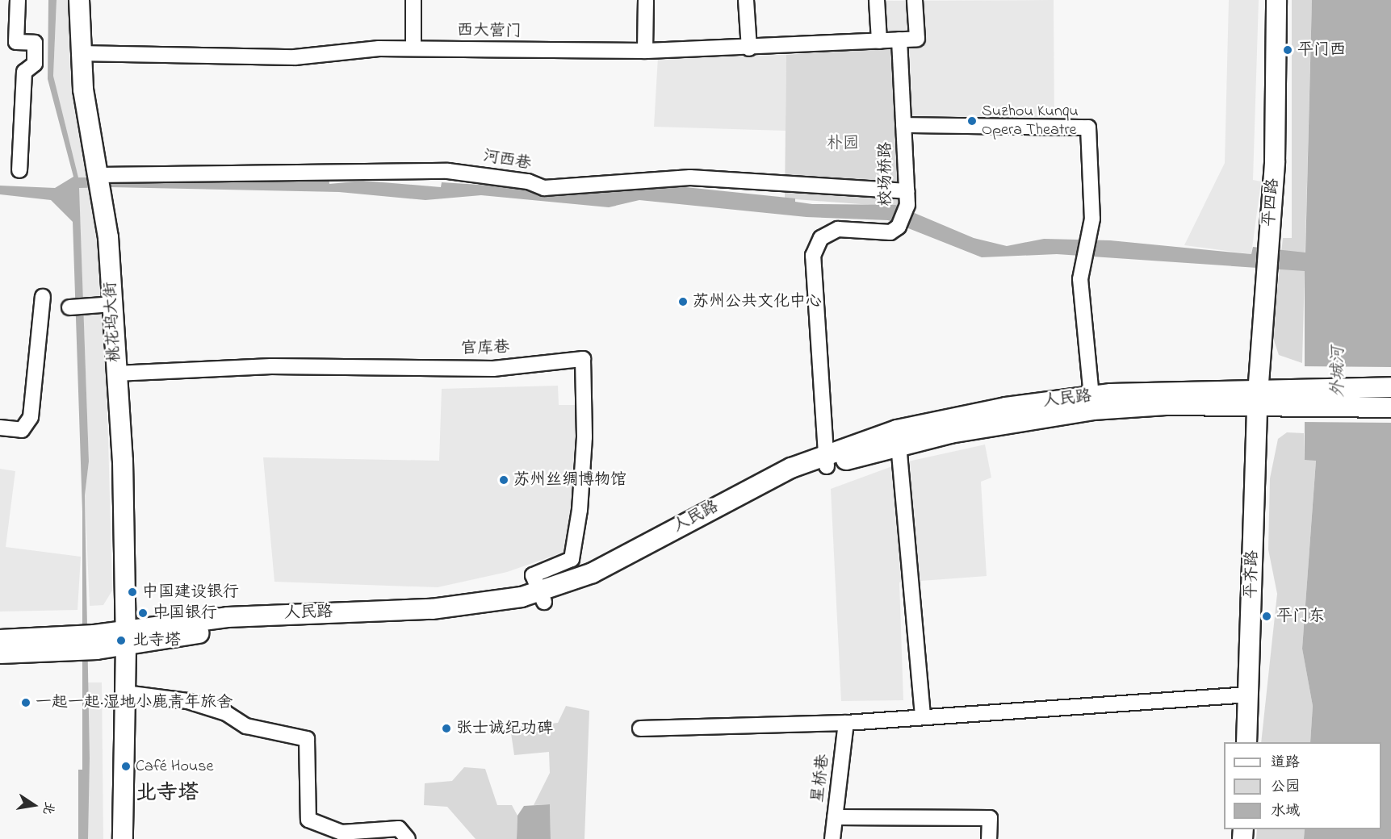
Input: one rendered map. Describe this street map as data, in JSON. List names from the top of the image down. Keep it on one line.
{"streets":{"main road":["平四路","桃花坞大街","人民路","平齐路"],"street":["西大营门","河西巷","校场桥路","官库巷","星桥巷"]},"crossings":[["西大营门","校场桥路"],["西大营门","桃花坞大街"],["河西巷","校场桥路"],["河西巷","桃花坞大街"],["校场桥路","人民路"],["平四路","人民路"],["平四路","平齐路"],["桃花坞大街","官库巷"],["桃花坞大街","人民路"],["官库巷","人民路"],["人民路","平齐路"]],"districts":["北寺塔"],"water":["外城河"],"parks":["朴园"],"places":["平门西","Suzhou Kunqu Opera Theatre","苏州公共文化中心","苏州丝绸博物馆","中国建设银行","中国银行","平门东","北寺塔","一起一起·湿地小鹿青年旅舍","张士诚纪功碑","Café House"],"legend":["道路","公园","水域"],"north":"right"}
